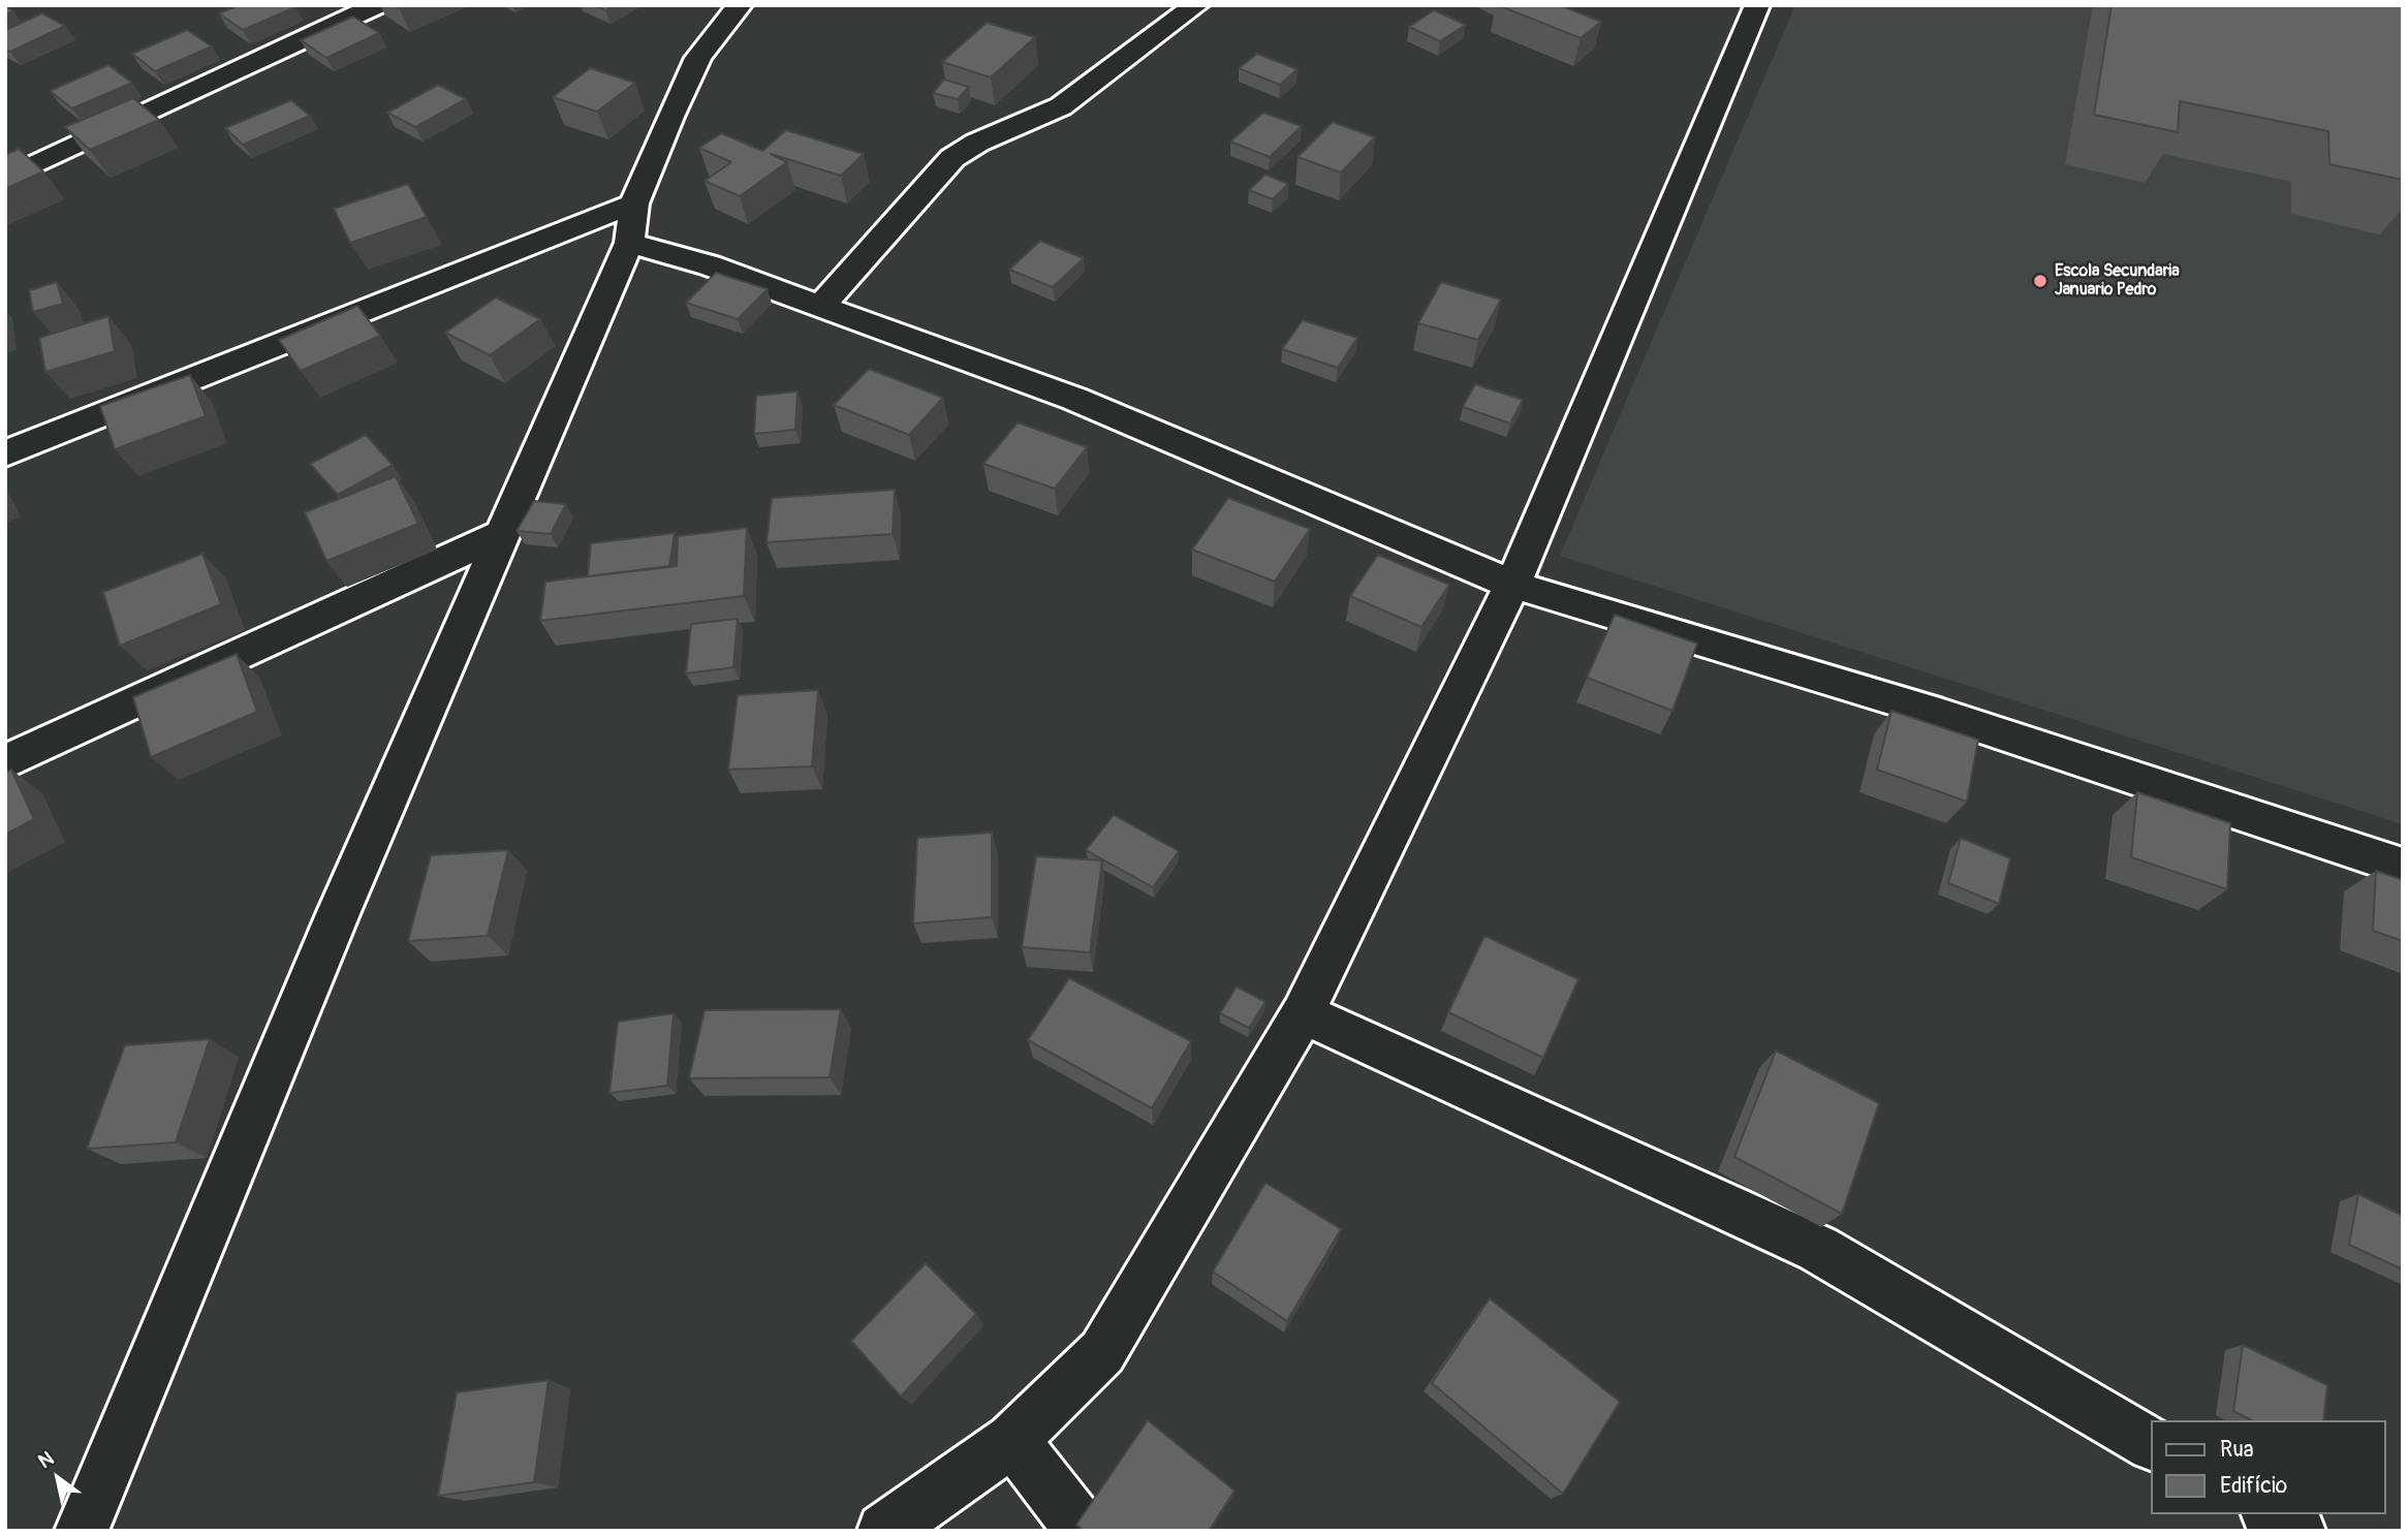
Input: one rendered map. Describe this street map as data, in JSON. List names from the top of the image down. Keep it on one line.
{"places":["Escola Secundaria Januario Pedro"],"legend":["Rua","Edifício"],"north":"top left"}
